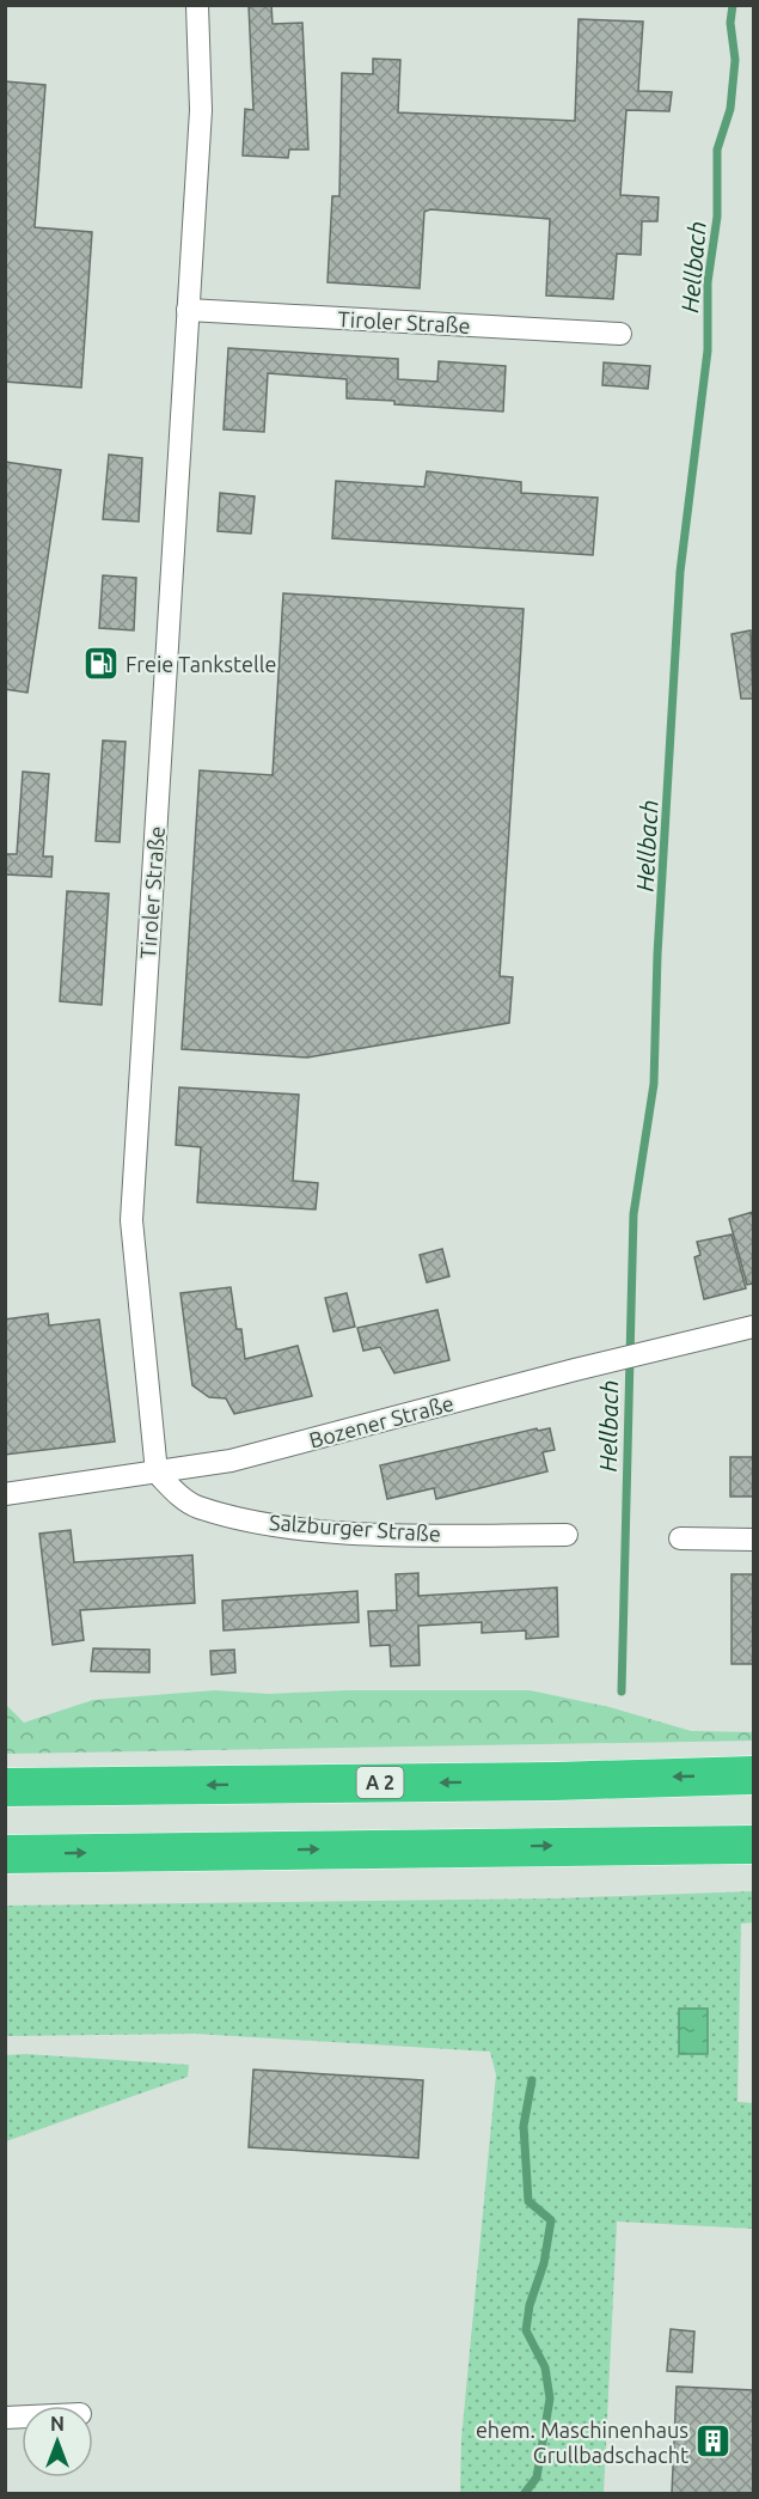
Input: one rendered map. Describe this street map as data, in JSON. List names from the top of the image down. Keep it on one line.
{"streets":{"highway":["A 2"],"street":["Tiroler Straße","Bozener Straße","Salzburger Straße"]},"crossings":[["Tiroler Straße","Bozener Straße"],["Tiroler Straße","Salzburger Straße"],["Bozener Straße","Salzburger Straße"]],"water":["Hellbach"],"places":{"fuel station":["Freie Tankstelle"],"building":["ehem. Maschinenhaus Grullbadschacht"]},"north":"top"}
